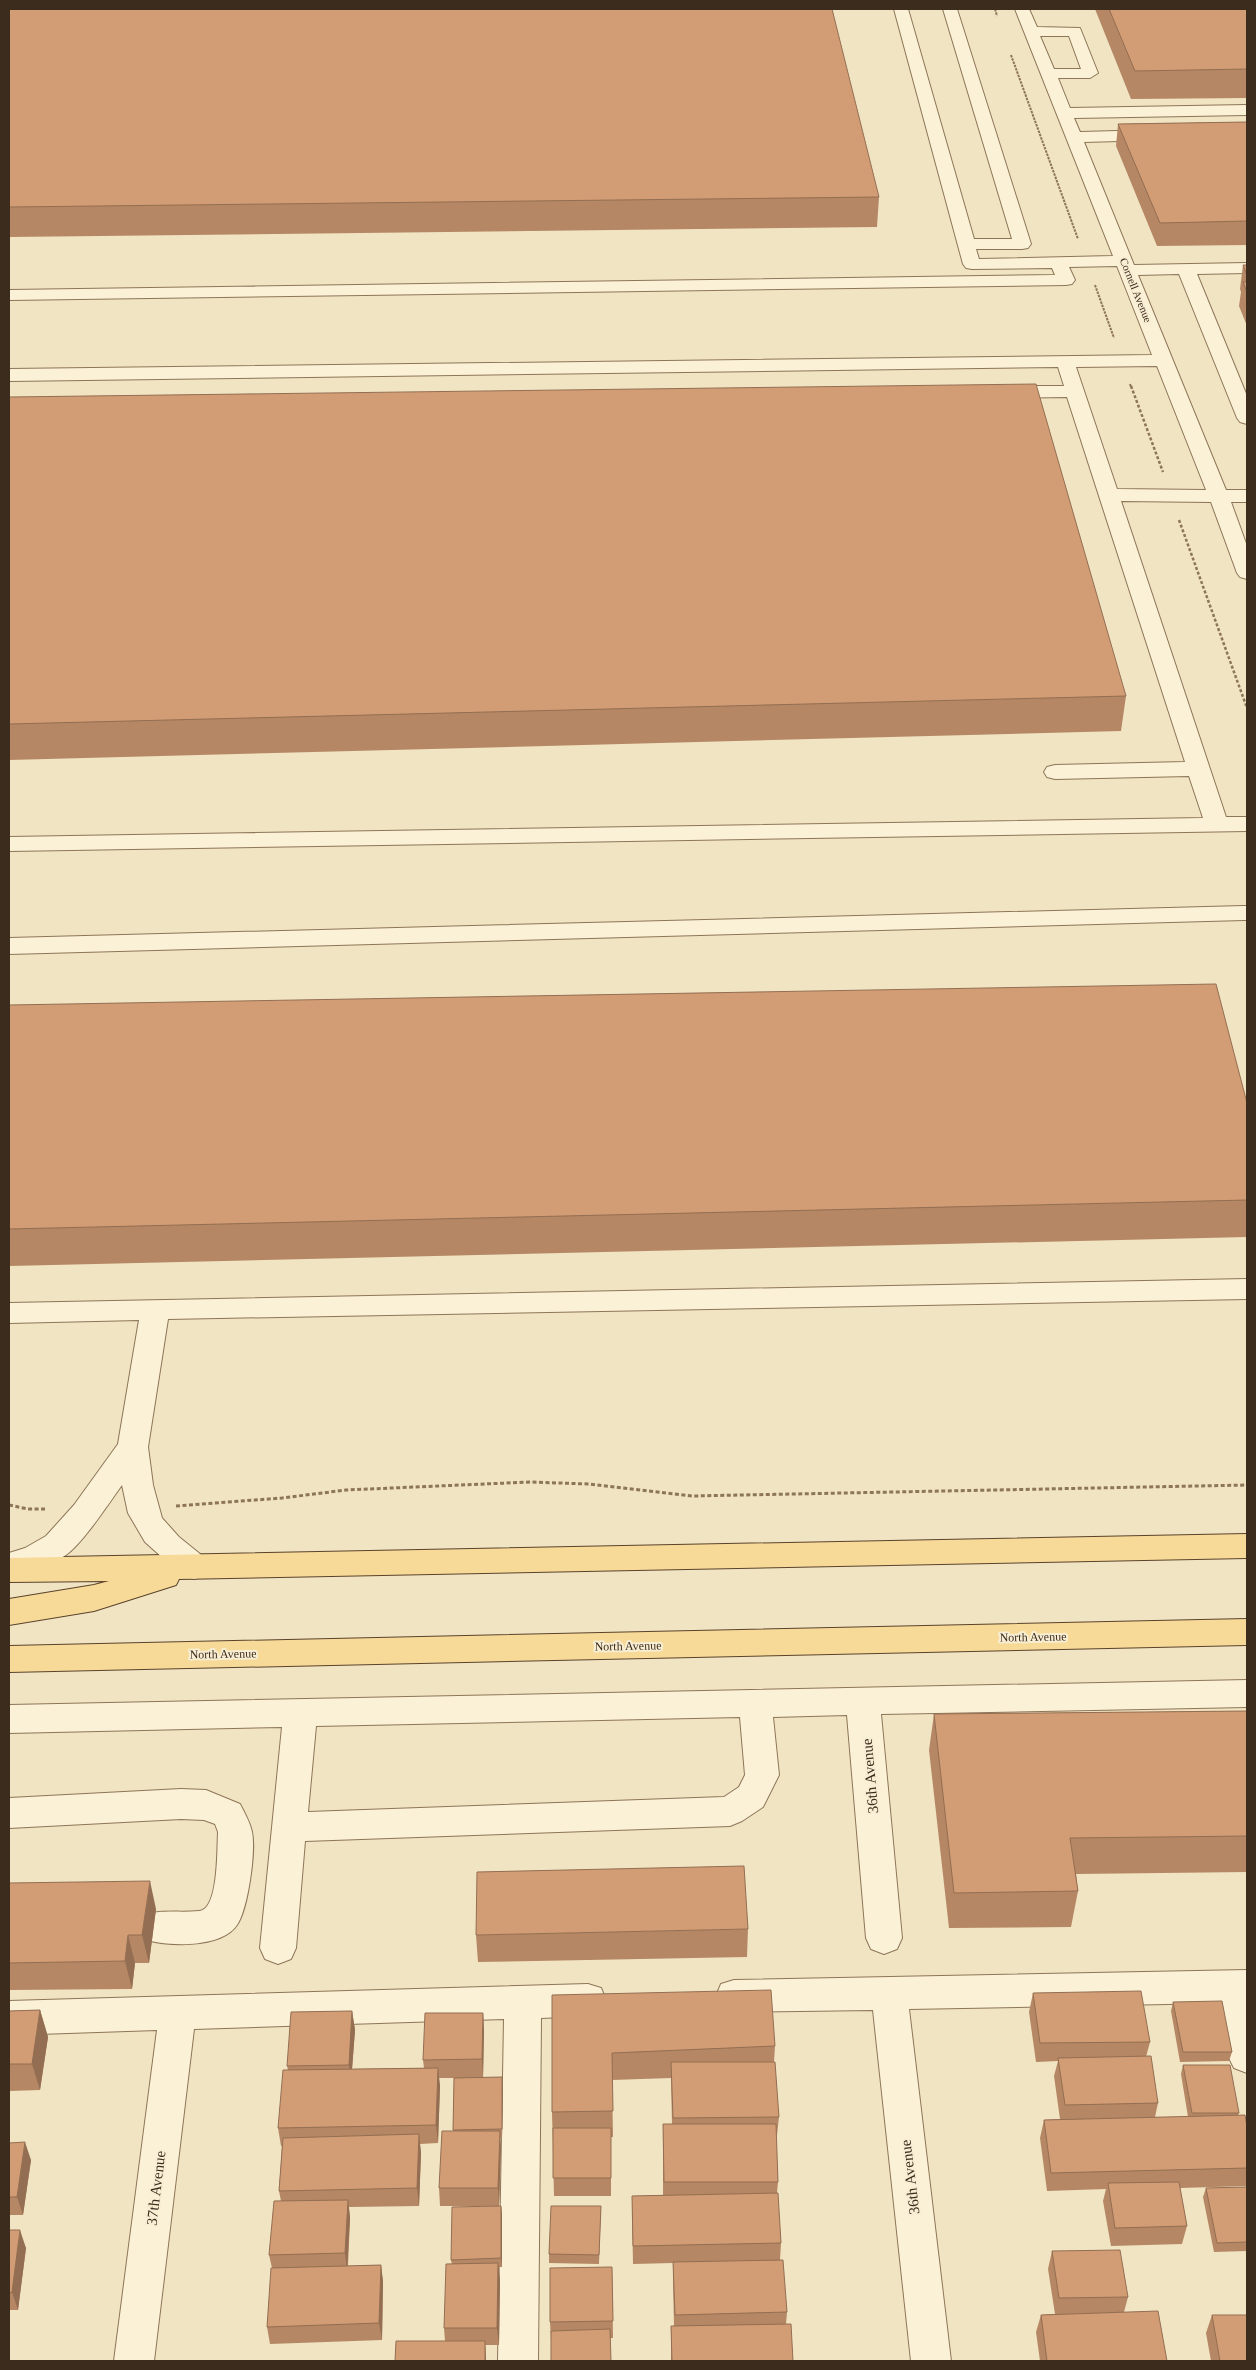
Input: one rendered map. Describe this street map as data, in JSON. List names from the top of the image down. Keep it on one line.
{"streets":{"main road":["North Avenue"],"street":["Cornell Avenue","36th Avenue","37th Avenue"]}}
